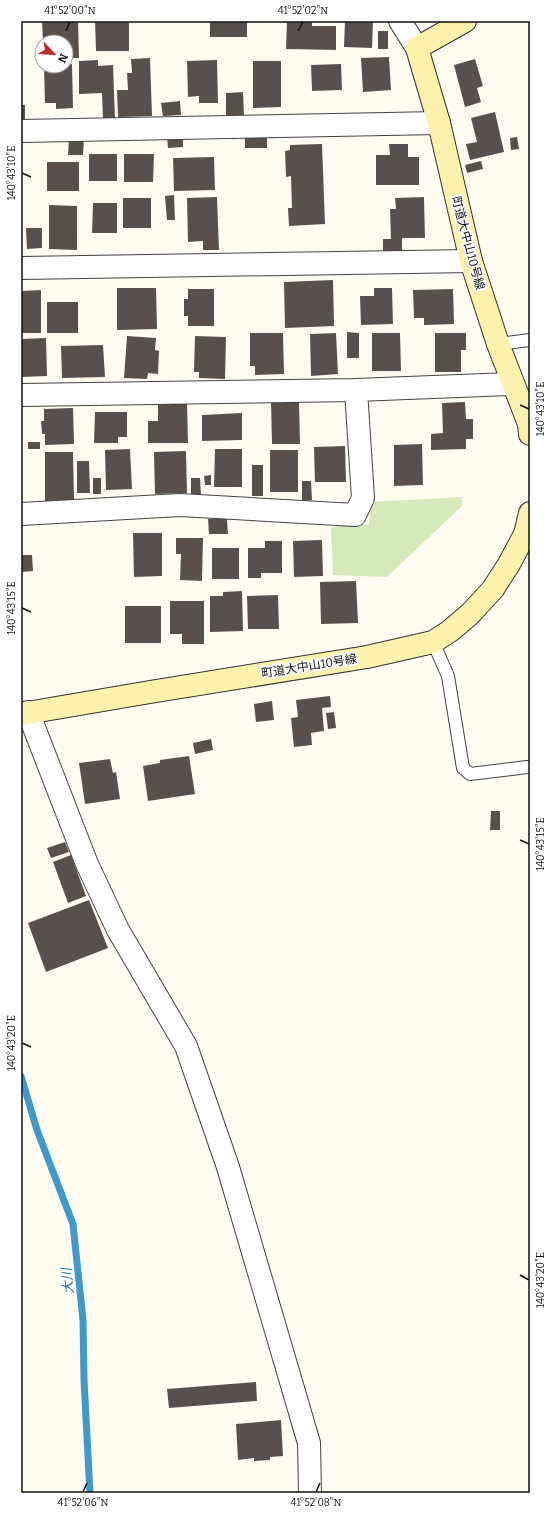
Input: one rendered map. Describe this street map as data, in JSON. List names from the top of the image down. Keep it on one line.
{"streets":{"street":["町道大中山10号線"]},"water":["大川"],"north":"bottom right","coordinates":["41°52'00\"N","41°52'02\"N","140°43'10\"E","140°43'15\"E","140°43'20\"E","41°52'06\"N","41°52'08\"N"]}
